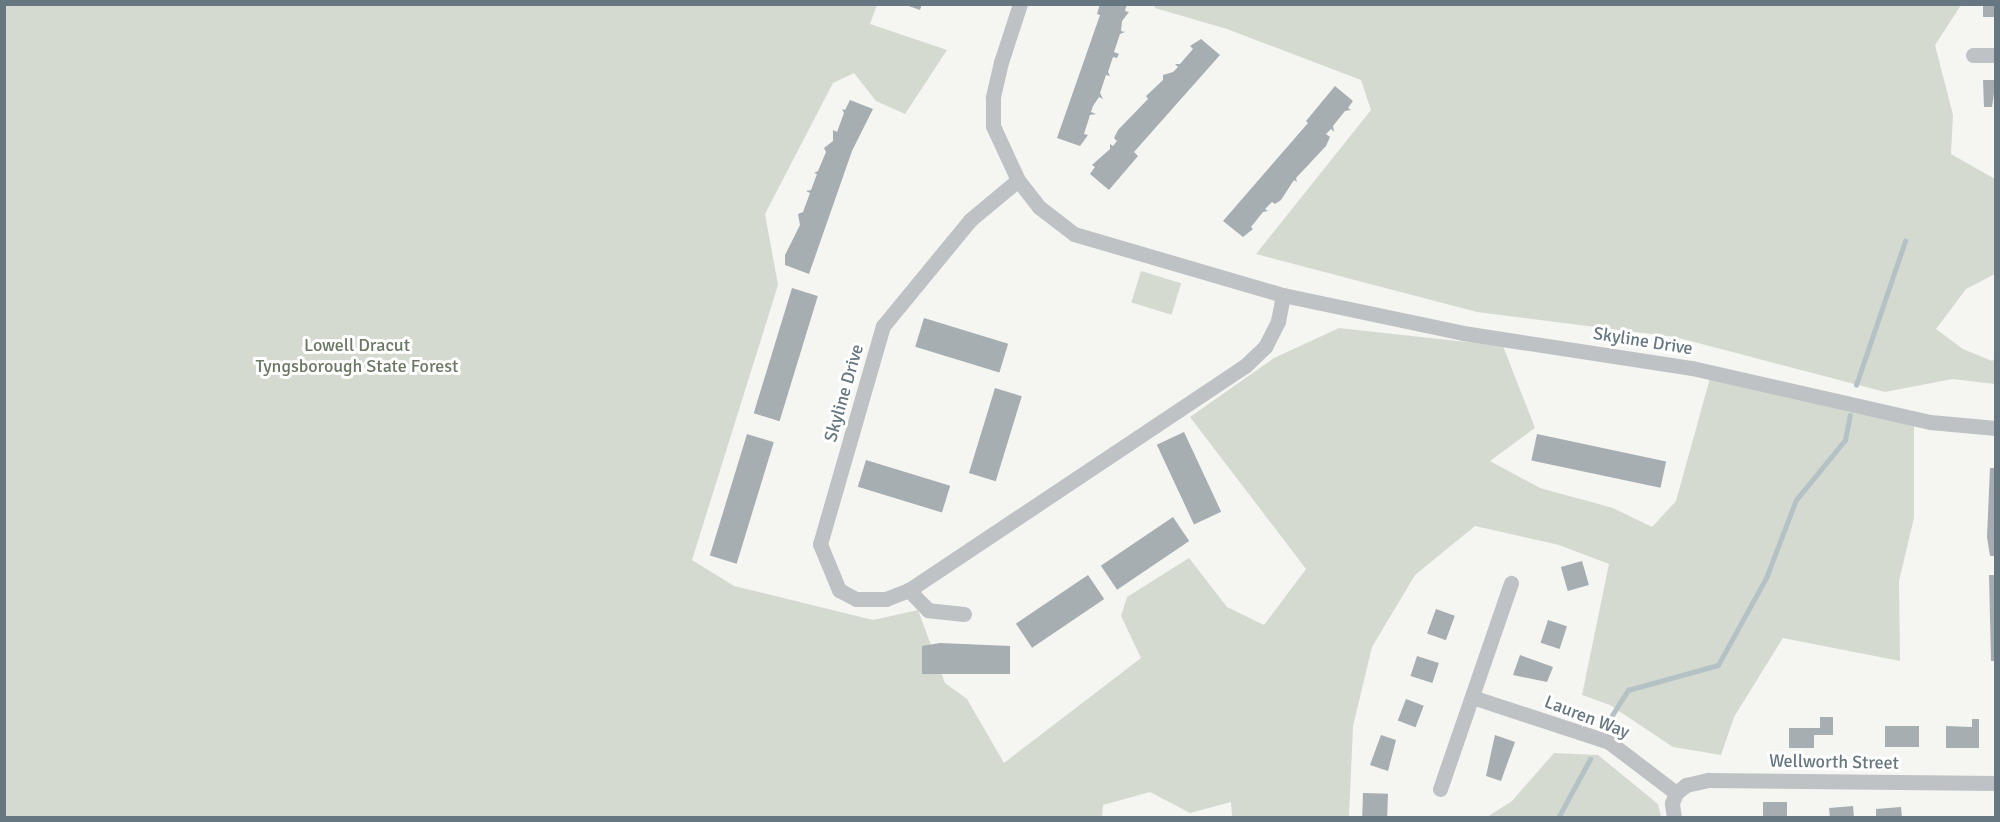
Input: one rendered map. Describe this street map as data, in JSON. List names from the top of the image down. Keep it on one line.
{"streets":{"street":["Skyline Drive","Lauren Way","Wellworth Street"]},"crossings":[["Lauren Way","Wellworth Street"]],"parks":["Lowell Dracut Tyngsborough State Forest"]}
